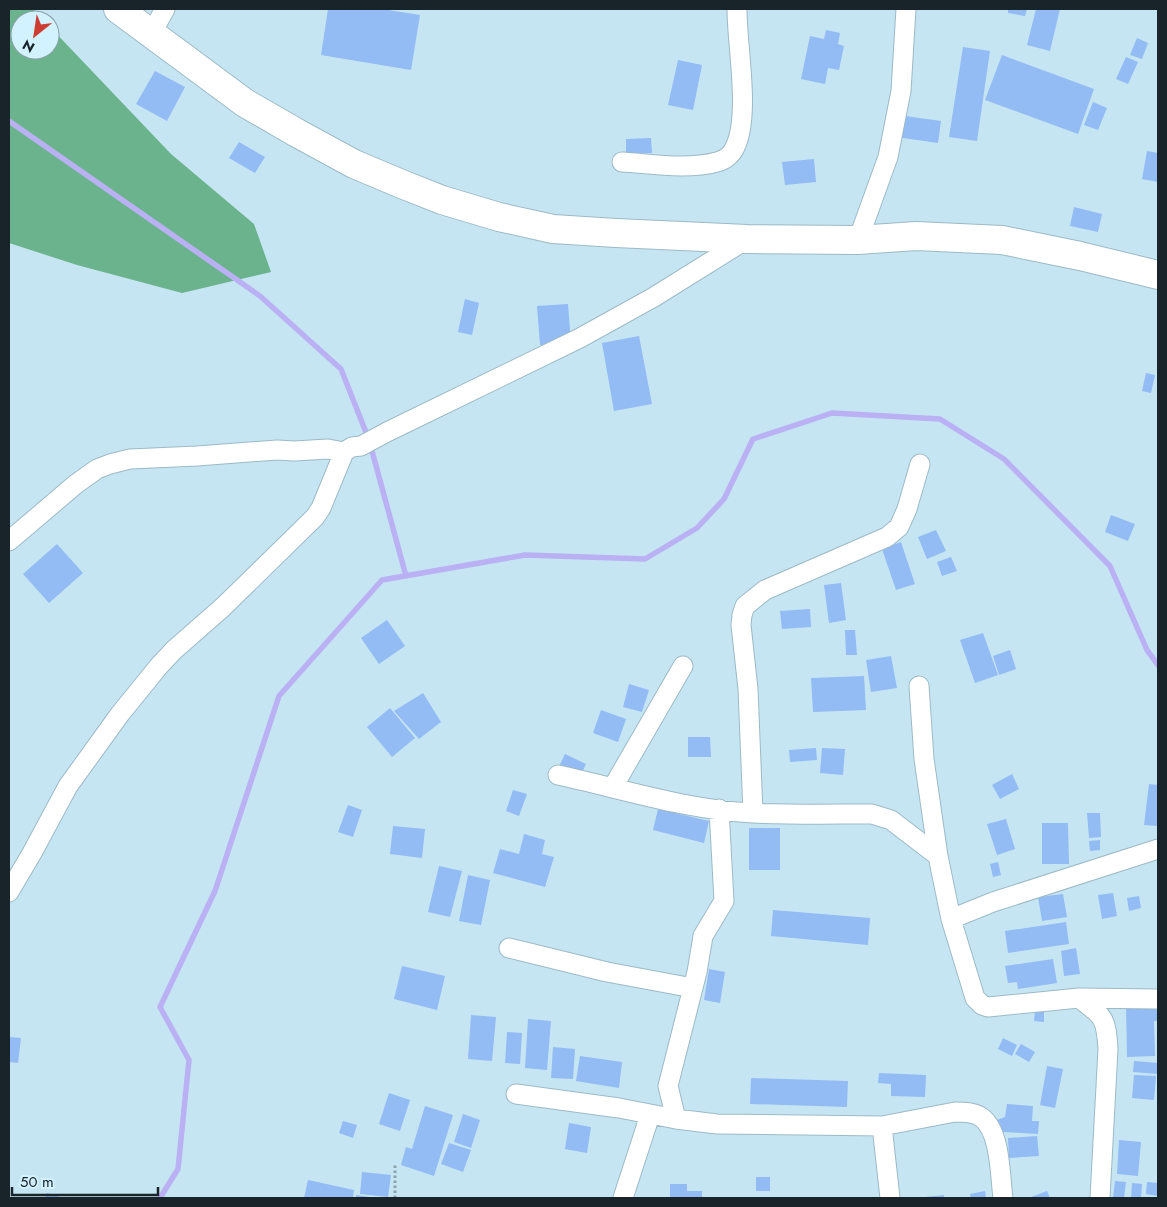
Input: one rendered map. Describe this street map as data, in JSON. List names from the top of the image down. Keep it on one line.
{"scale_bar":"50 m","north":"bottom left"}
